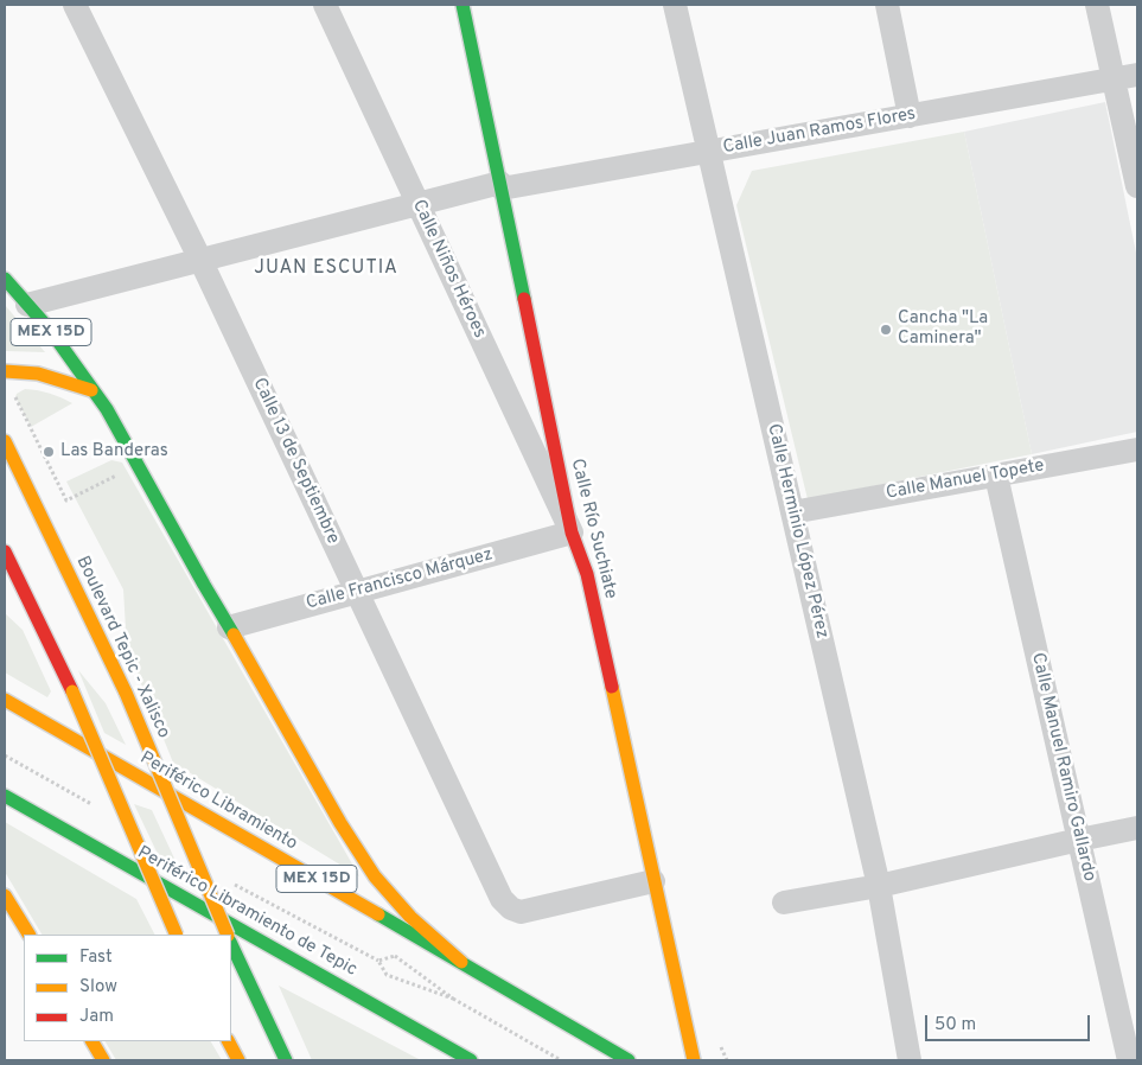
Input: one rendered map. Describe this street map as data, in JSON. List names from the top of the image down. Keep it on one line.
{"streets":{"main road":["MEX 15D","Calle Río Suchiate","Boulevard Tepic - Xalisco","Periférico Libramiento","Periférico Libramiento de Tepic"],"street":["Calle Juan Ramos Flores","Calle Niños Héroes","Calle 13 de Septiembre","Calle Manuel Topete","Calle Herminio López Pérez","Calle Francisco Márquez","Calle Manuel Ramiro Gallardo"]},"crossings":[["Calle Juan Ramos Flores","Calle Niños Héroes"],["Calle Juan Ramos Flores","MEX 15D"],["Calle Juan Ramos Flores","Calle 13 de Septiembre"],["Calle Juan Ramos Flores","Calle Río Suchiate"],["Calle Juan Ramos Flores","Calle Herminio López Pérez"],["Calle Niños Héroes","Calle Río Suchiate"],["Calle Niños Héroes","Calle Francisco Márquez"],["MEX 15D","Calle Francisco Márquez"],["MEX 15D","Periférico Libramiento"],["Calle 13 de Septiembre","Calle Río Suchiate"],["Calle 13 de Septiembre","Calle Francisco Márquez"],["Calle Manuel Topete","Calle Herminio López Pérez"],["Calle Manuel Topete","Calle Manuel Ramiro Gallardo"],["Calle Río Suchiate","Calle Francisco Márquez"]],"districts":["JUAN ESCUTIA"],"places":["Cancha \"La Caminera\"","Las Banderas"],"legend":["Fast","Slow","Jam"],"scale_bar":"50 m"}
